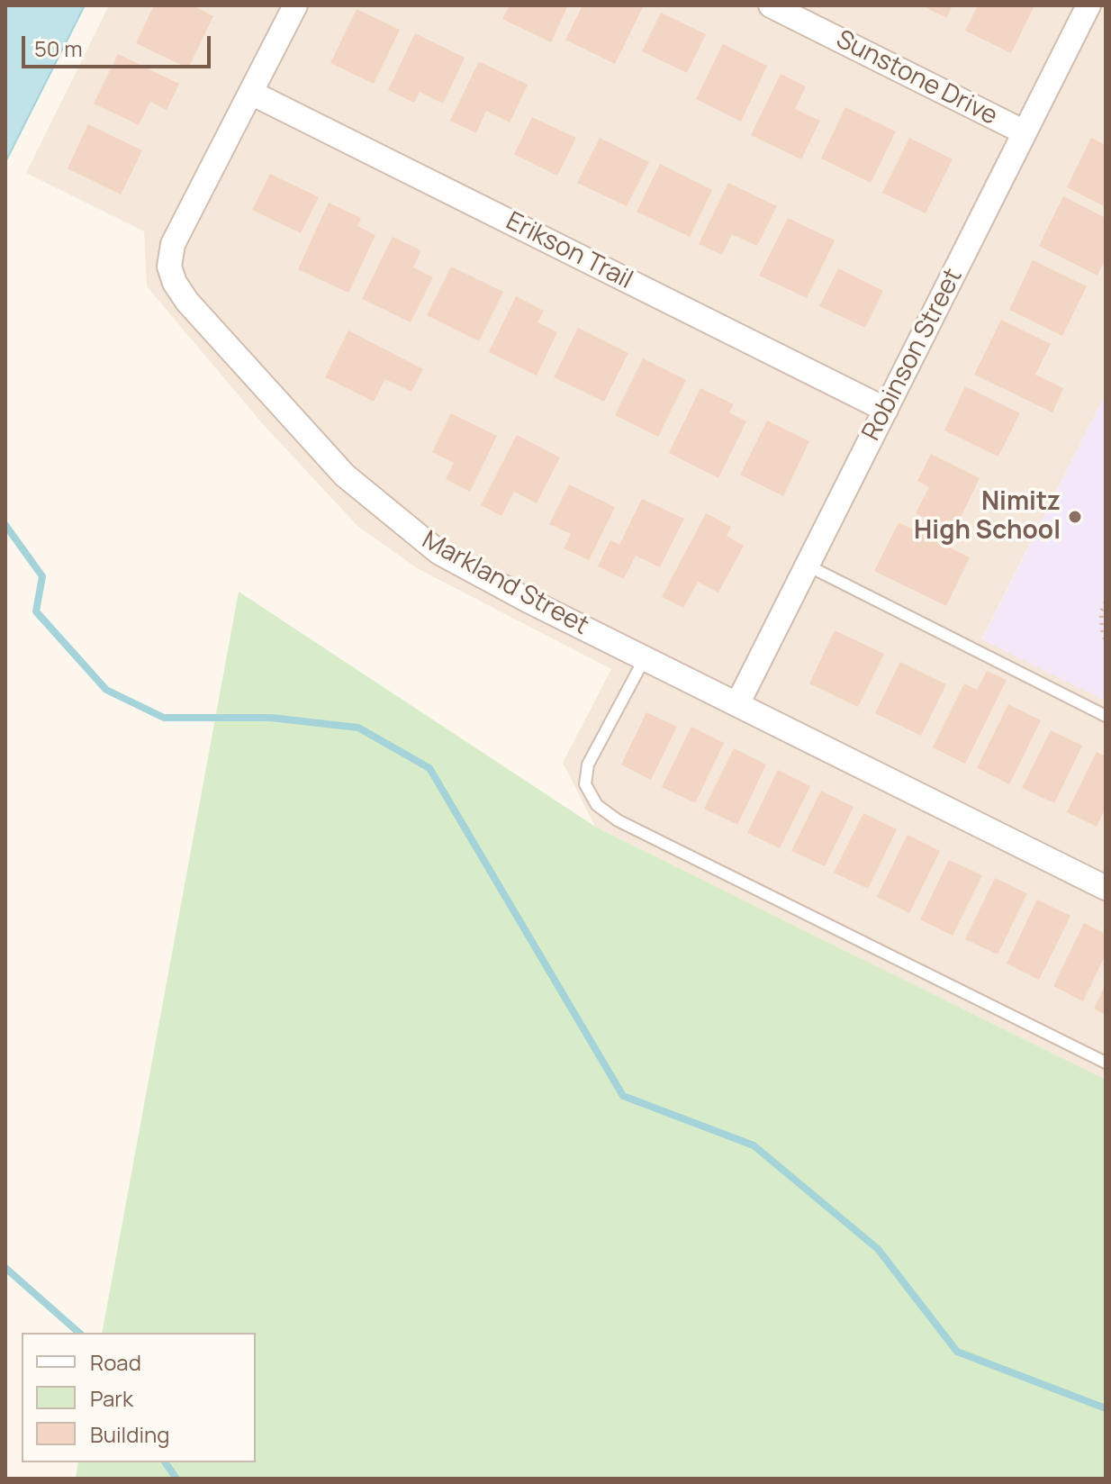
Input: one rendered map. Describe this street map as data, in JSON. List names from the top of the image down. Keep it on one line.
{"streets":{"street":["Sunstone Drive","Erikson Trail","Robinson Street","Markland Street"]},"crossings":[["Sunstone Drive","Robinson Street"],["Erikson Trail","Robinson Street"],["Erikson Trail","Markland Street"],["Robinson Street","Markland Street"]],"places":["Nimitz High School"],"legend":["Road","Park","Building"],"scale_bar":"50 m"}
